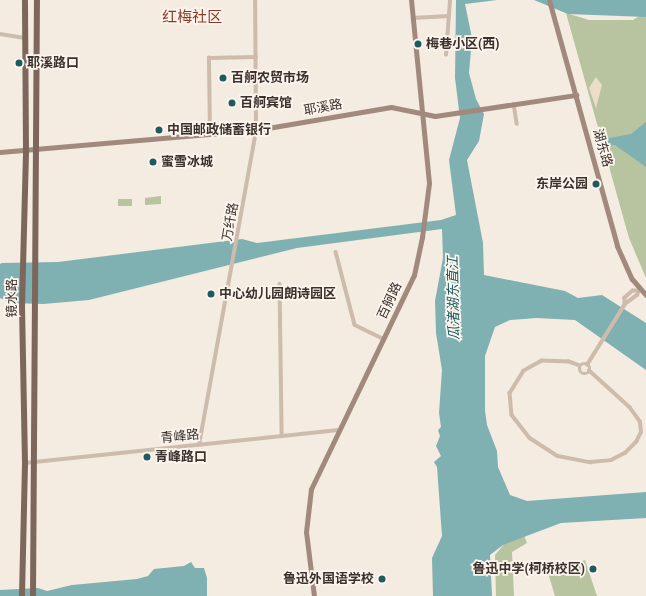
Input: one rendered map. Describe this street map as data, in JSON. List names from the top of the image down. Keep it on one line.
{"streets":{"main road":["镜水路"],"street":["耶溪路","湖东路","万纤路","百舸路","青峰路"]},"crossings":[["耶溪路","湖东路"],["耶溪路","万纤路"],["耶溪路","镜水路"],["耶溪路","百舸路"],["万纤路","青峰路"],["镜水路","青峰路"],["百舸路","青峰路"]],"districts":["红梅社区"],"water":["瓜渚湖东直江"],"places":["梅巷小区(西)","耶溪路口","百舸农贸市场","百舸宾馆","中国邮政储蓄银行","蜜雪冰城","东岸公园","中心幼儿园朗诗园区","青峰路口","鲁迅中学(柯桥校区)","鲁迅外国语学校"]}
